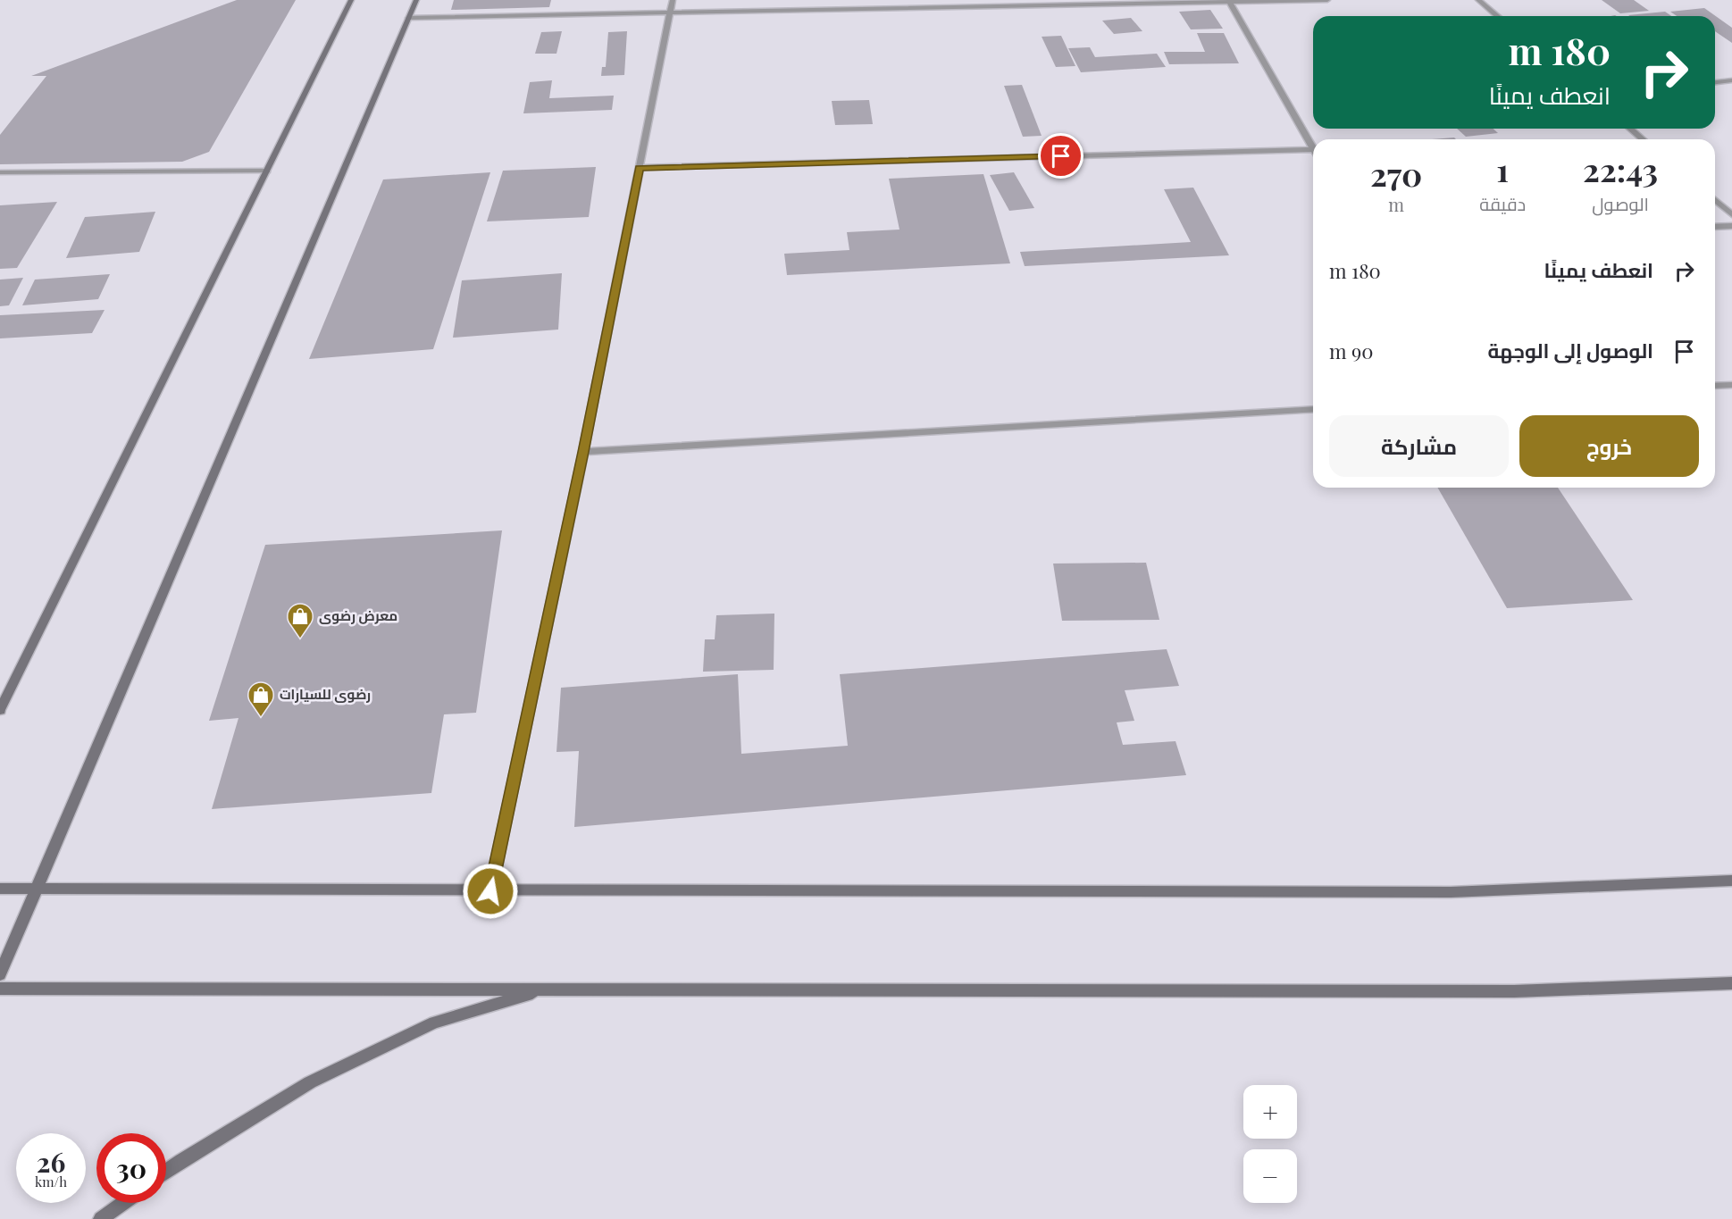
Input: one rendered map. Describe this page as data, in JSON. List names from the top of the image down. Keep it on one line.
{"places":{"shop":["معرض رضوى","رضوى للسيارات"]},"page":{"turn":["180 m","انعطف يمينًا"],"eta":["22:43","الوصول","1","دقيقة","270","m"],"list":[{"name":"انعطف يمينًا","value":"180 m"},{"name":"الوصول إلى الوجهة","value":"90 m"}],"buttons":["خروج","مشاركة"],"map_buttons":["+","−"],"speed":"26 km/h","limit":"30"}}
